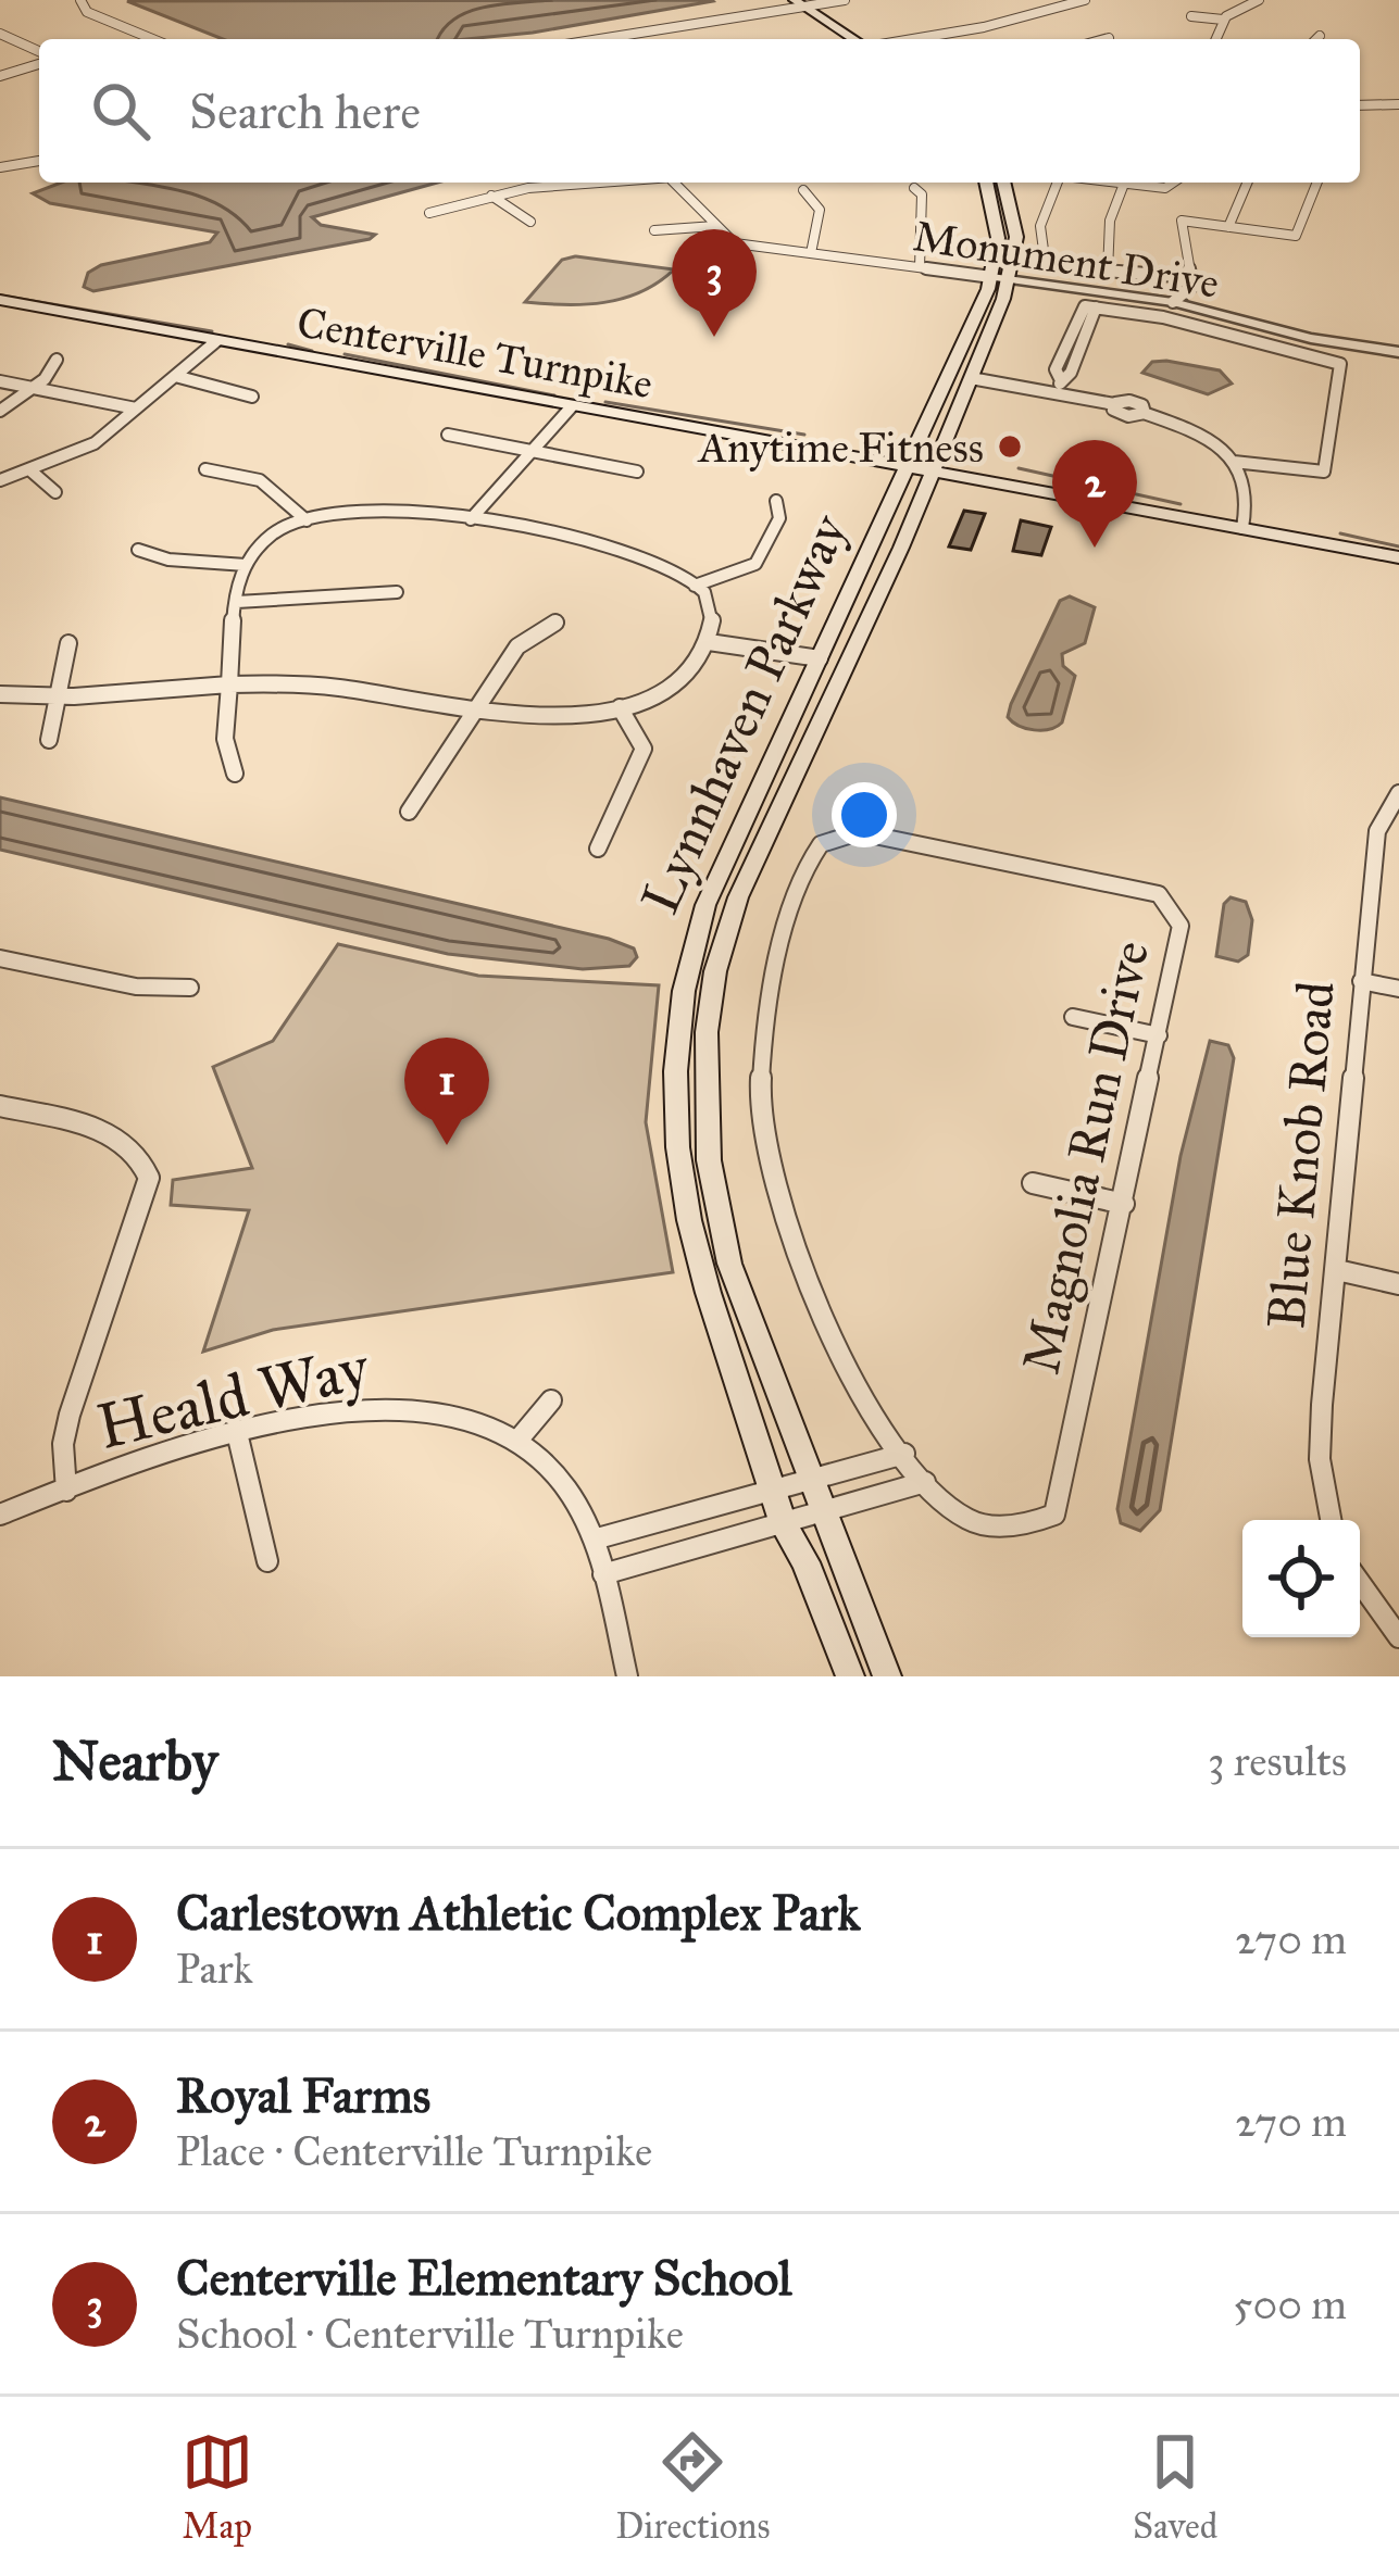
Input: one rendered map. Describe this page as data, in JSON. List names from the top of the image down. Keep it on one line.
{"streets":{"main road":["Centerville Turnpike","Lynnhaven Parkway"],"street":["Monument Drive","Blue Knob Road","Magnolia Run Drive","Heald Way"]},"crossings":[["Monument Drive","Lynnhaven Parkway"],["Centerville Turnpike","Lynnhaven Parkway"]],"places":["Anytime Fitness"],"page":{"search":"Search here","pins":["3","2","1"],"heading":["Nearby","3 results"],"list":[{"mark":"1","name":"Carlestown Athletic Complex Park","note":"Park","value":"270 m"},{"mark":"2","name":"Royal Farms","note":"Place · Centerville Turnpike","value":"270 m"},{"mark":"3","name":"Centerville Elementary School","note":"School · Centerville Turnpike","value":"500 m"}],"nav":["Map","Directions","Saved"]}}
